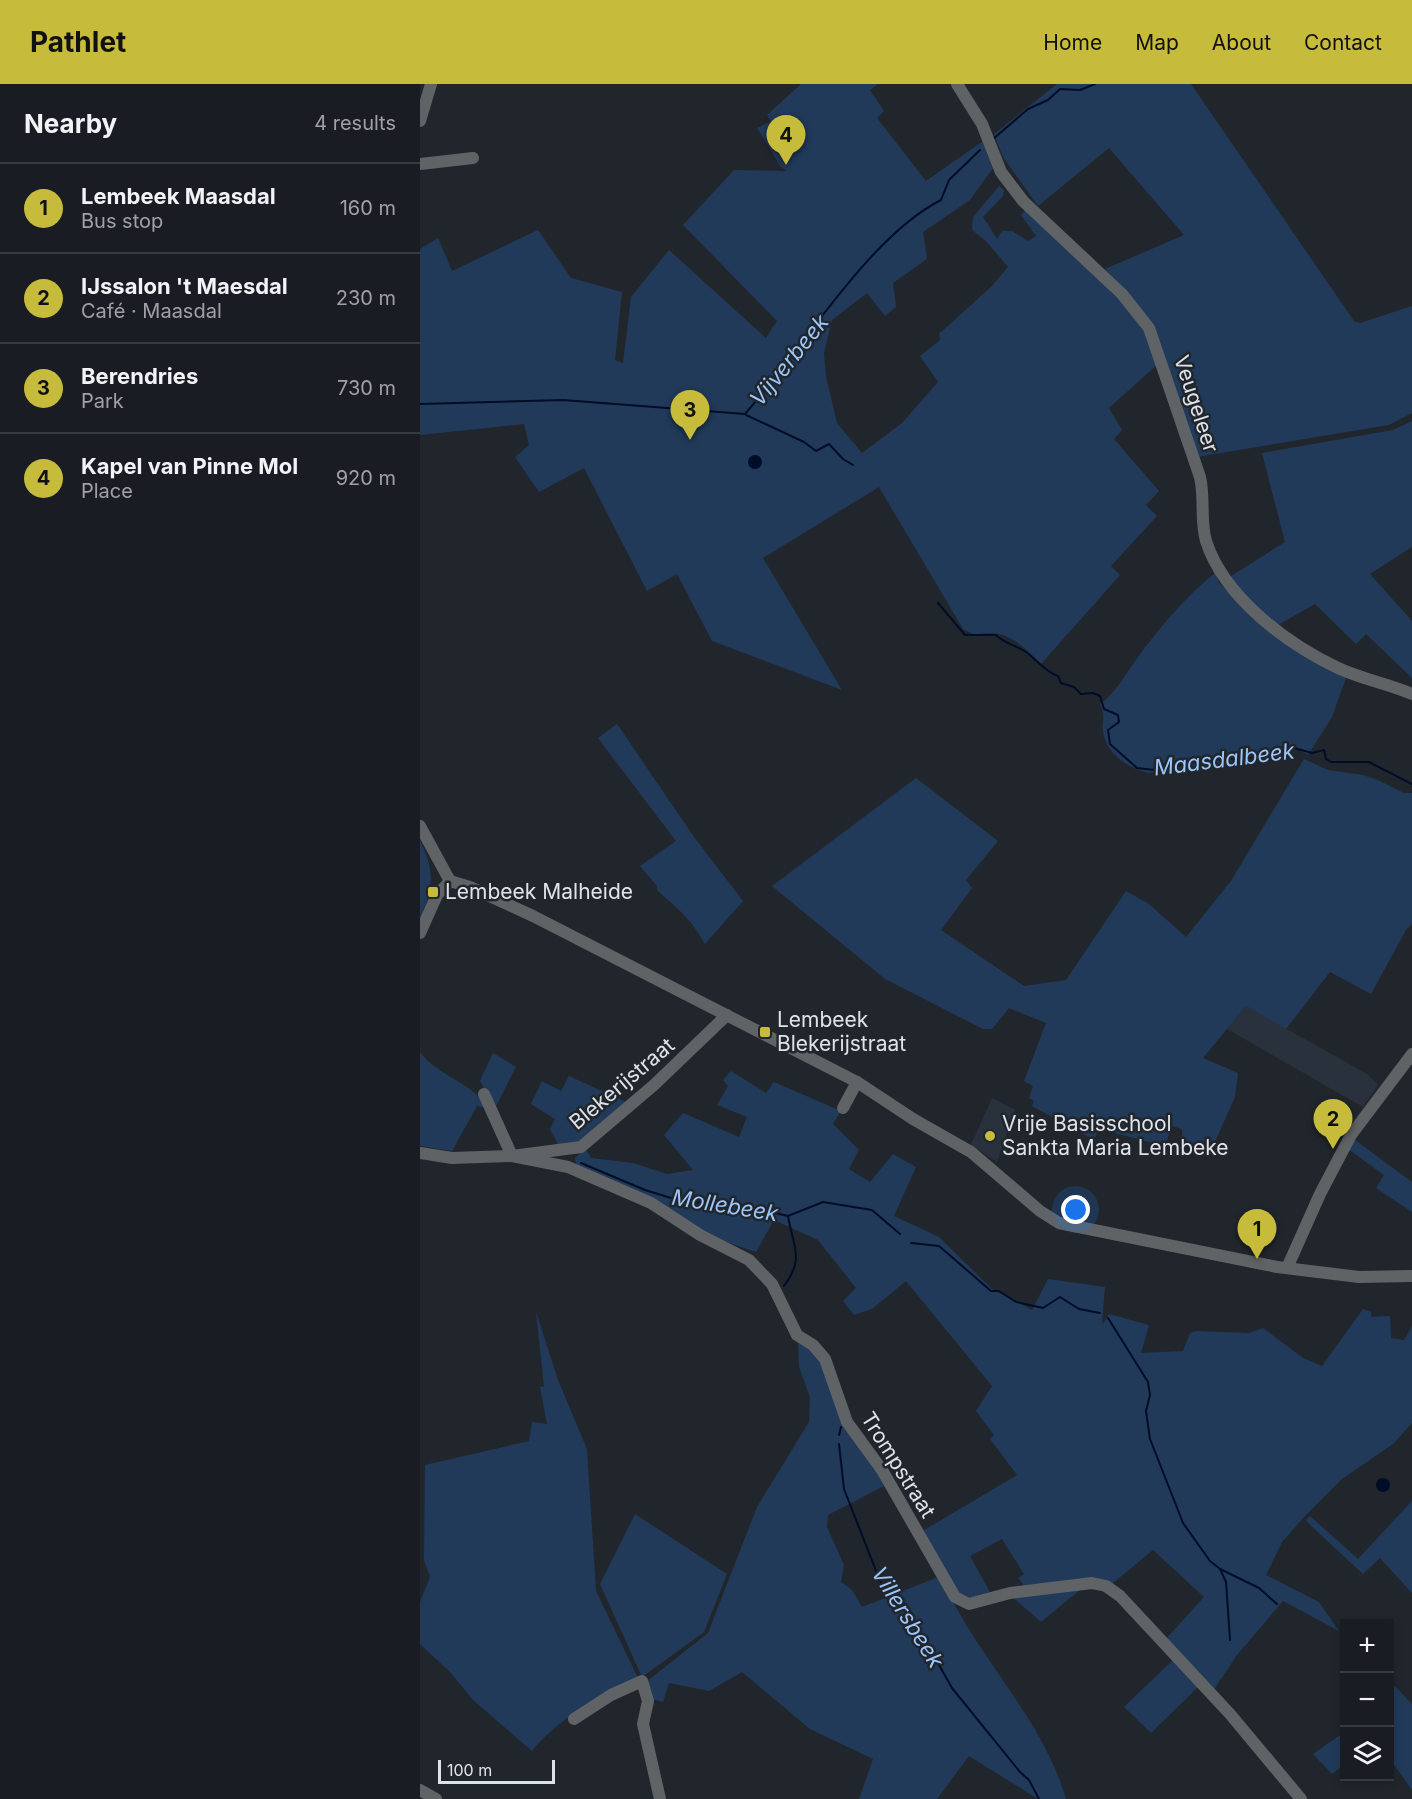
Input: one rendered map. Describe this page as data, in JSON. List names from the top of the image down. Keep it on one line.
{"streets":{"street":["Veugeleer","Blekerijstraat","Trompstraat"]},"crossings":[["Blekerijstraat","Trompstraat"]],"water":["Vijverbeek","Maasdalbeek","Mollebeek","Villersbeek"],"places":{"transit":["Lembeek Malheide","Lembeek Blekerijstraat"],"other":["Vrije Basisschool Sankta Maria Lembeke"]},"scale_bar":"100 m","page":{"header":"Pathlet","nav":["Home","Map","About","Contact"],"heading":["Nearby","4 results"],"pins":["4","3","2","1"],"list":[{"mark":"1","name":"Lembeek Maasdal","note":"Bus stop","value":"160 m"},{"mark":"2","name":"IJssalon 't Maesdal","note":"Café · Maasdal","value":"230 m"},{"mark":"3","name":"Berendries","note":"Park","value":"730 m"},{"mark":"4","name":"Kapel van Pinne Mol","note":"Place","value":"920 m"}],"map_buttons":["+","−"],"scale":"100 m"}}
